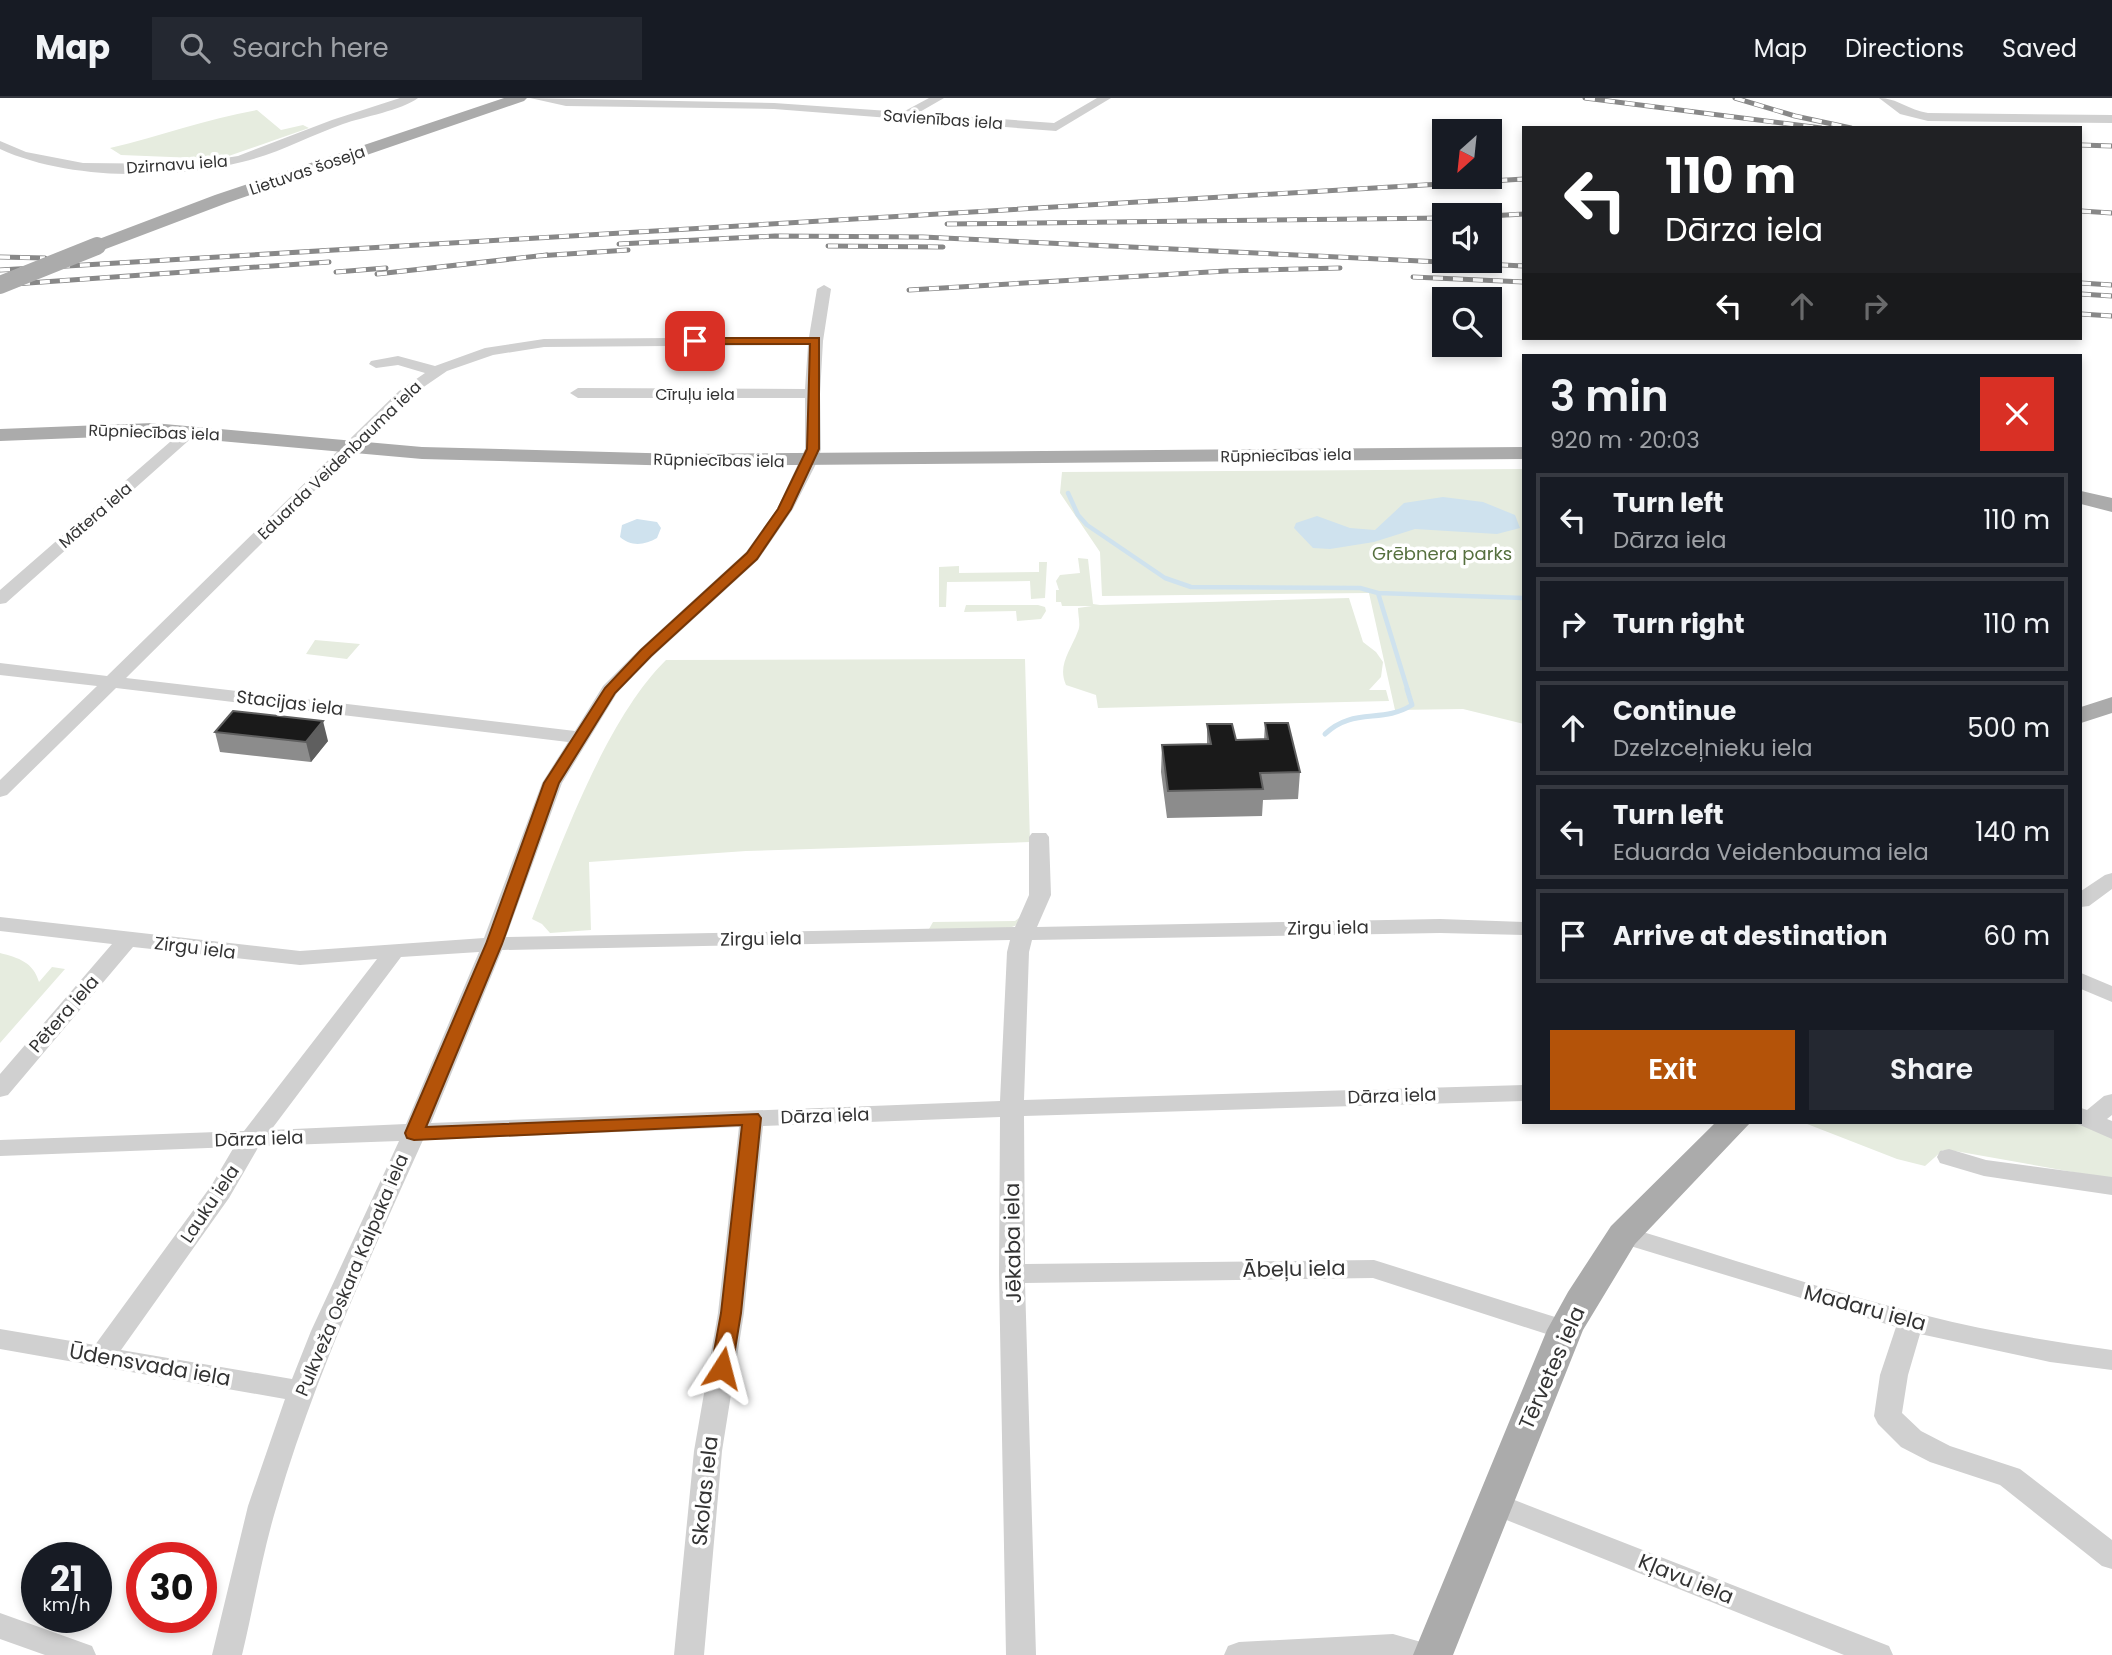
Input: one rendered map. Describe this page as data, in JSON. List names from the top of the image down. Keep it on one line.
{"streets":{"main road":["Lietuvas šoseja","Rūpniecības iela","Tērvetes iela"],"street":["Savienības iela","Dzirnavu iela","Cīruļu iela","Eduarda Veidenbauma iela","Mātera iela","Stacijas iela","Zirgu iela","Pētera iela","Dārza iela","Lauku iela","Jēkaba iela","Ābeļu iela","Pulkveža Oskara Kalpaka iela","Madaru iela","Ūdensvada iela","Skolas iela","Kļavu iela"]},"crossings":[["Rūpniecības iela","Eduarda Veidenbauma iela"],["Rūpniecības iela","Mātera iela"],["Rūpniecības iela","Pulkveža Oskara Kalpaka iela"],["Eduarda Veidenbauma iela","Stacijas iela"],["Stacijas iela","Pulkveža Oskara Kalpaka iela"],["Zirgu iela","Pētera iela"],["Zirgu iela","Lauku iela"],["Zirgu iela","Jēkaba iela"],["Zirgu iela","Pulkveža Oskara Kalpaka iela"],["Dārza iela","Lauku iela"],["Dārza iela","Jēkaba iela"],["Dārza iela","Pulkveža Oskara Kalpaka iela"],["Dārza iela","Skolas iela"],["Lauku iela","Ūdensvada iela"],["Jēkaba iela","Ābeļu iela"],["Ābeļu iela","Tērvetes iela"],["Pulkveža Oskara Kalpaka iela","Ūdensvada iela"],["Madaru iela","Tērvetes iela"],["Tērvetes iela","Kļavu iela"]],"parks":["Grēbnera parks"],"north":"bottom left","page":{"header":"Map","search":"Search here","nav":["Map","Directions","Saved"],"turn":["110 m","Dārza iela"],"heading":["3 min","920 m · 20:03"],"list":[{"name":"Turn left","note":"Dārza iela","value":"110 m"},{"name":"Turn right","value":"110 m"},{"name":"Continue","note":"Dzelzceļnieku iela","value":"500 m"},{"name":"Turn left","note":"Eduarda Veidenbauma iela","value":"140 m"},{"name":"Arrive at destination","value":"60 m"}],"buttons":["Exit","Share"],"speed":"21 km/h","limit":"30"}}
